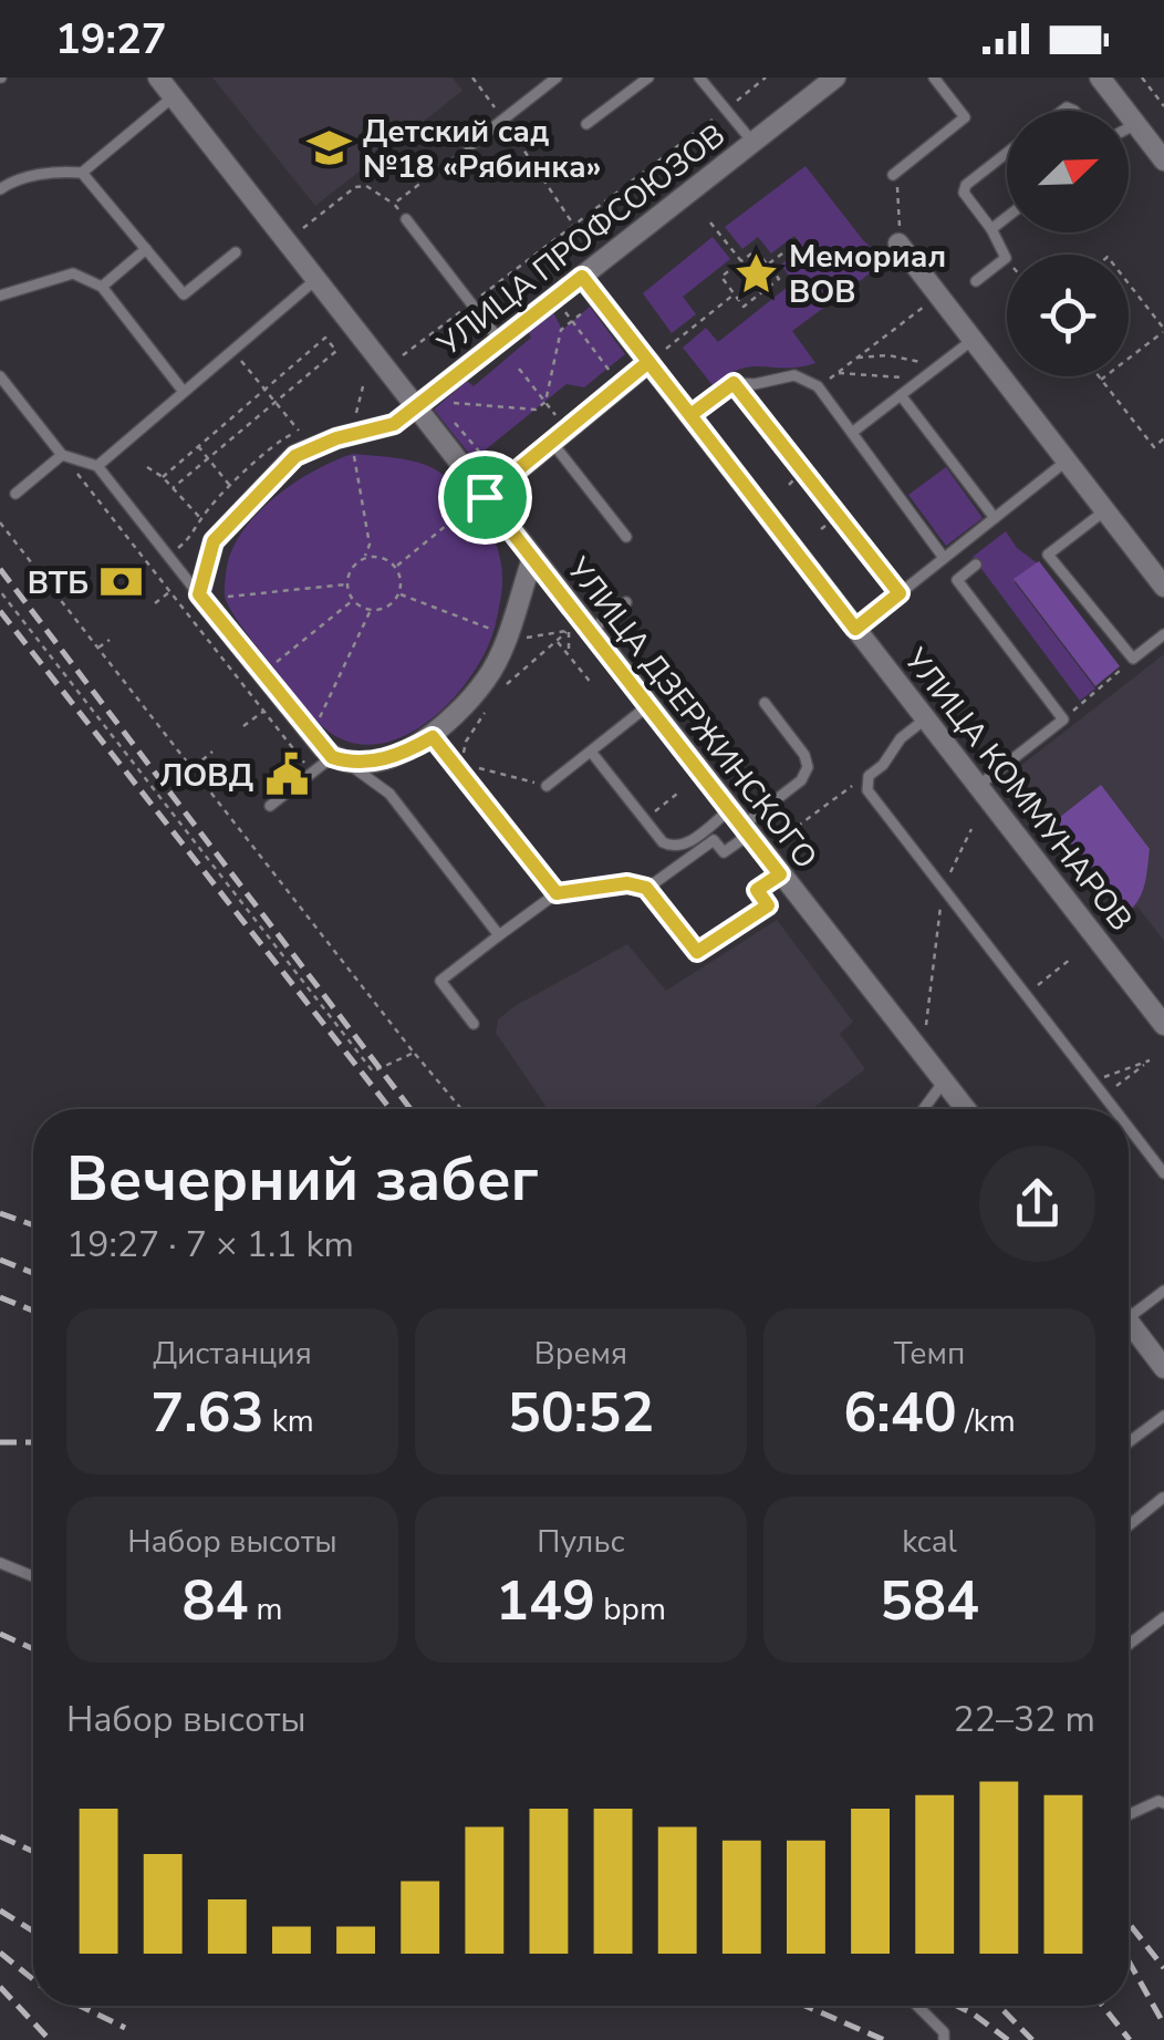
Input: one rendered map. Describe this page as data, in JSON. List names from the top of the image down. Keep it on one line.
{"streets":{"street":["УЛИЦА ПРОФСОЮЗОВ","УЛИЦА ДЗЕРЖИНСКОГО","УЛИЦА КОММУНАРОВ"]},"crossings":[["УЛИЦА ПРОФСОЮЗОВ","УЛИЦА ДЗЕРЖИНСКОГО"],["УЛИЦА ПРОФСОЮЗОВ","УЛИЦА КОММУНАРОВ"]],"places":{"school or university":["Детский сад №18 «Рябинка»"],"place":["Мемориал ВОВ"],"bank":["ВТБ"],"public building":["ЛОВД"]},"north":"top right","page":{"status":"19:27","heading":["Вечерний забег","19:27 · 7 × 1.1 km"],"stats":[["Дистанция","7.63 km"],["Время","50:52"],["Темп","6:40 /km"],["Набор высоты","84 m"],["Пульс","149 bpm"],["kcal","584"]],"chart":["Набор высоты","22–32 m"]}}
